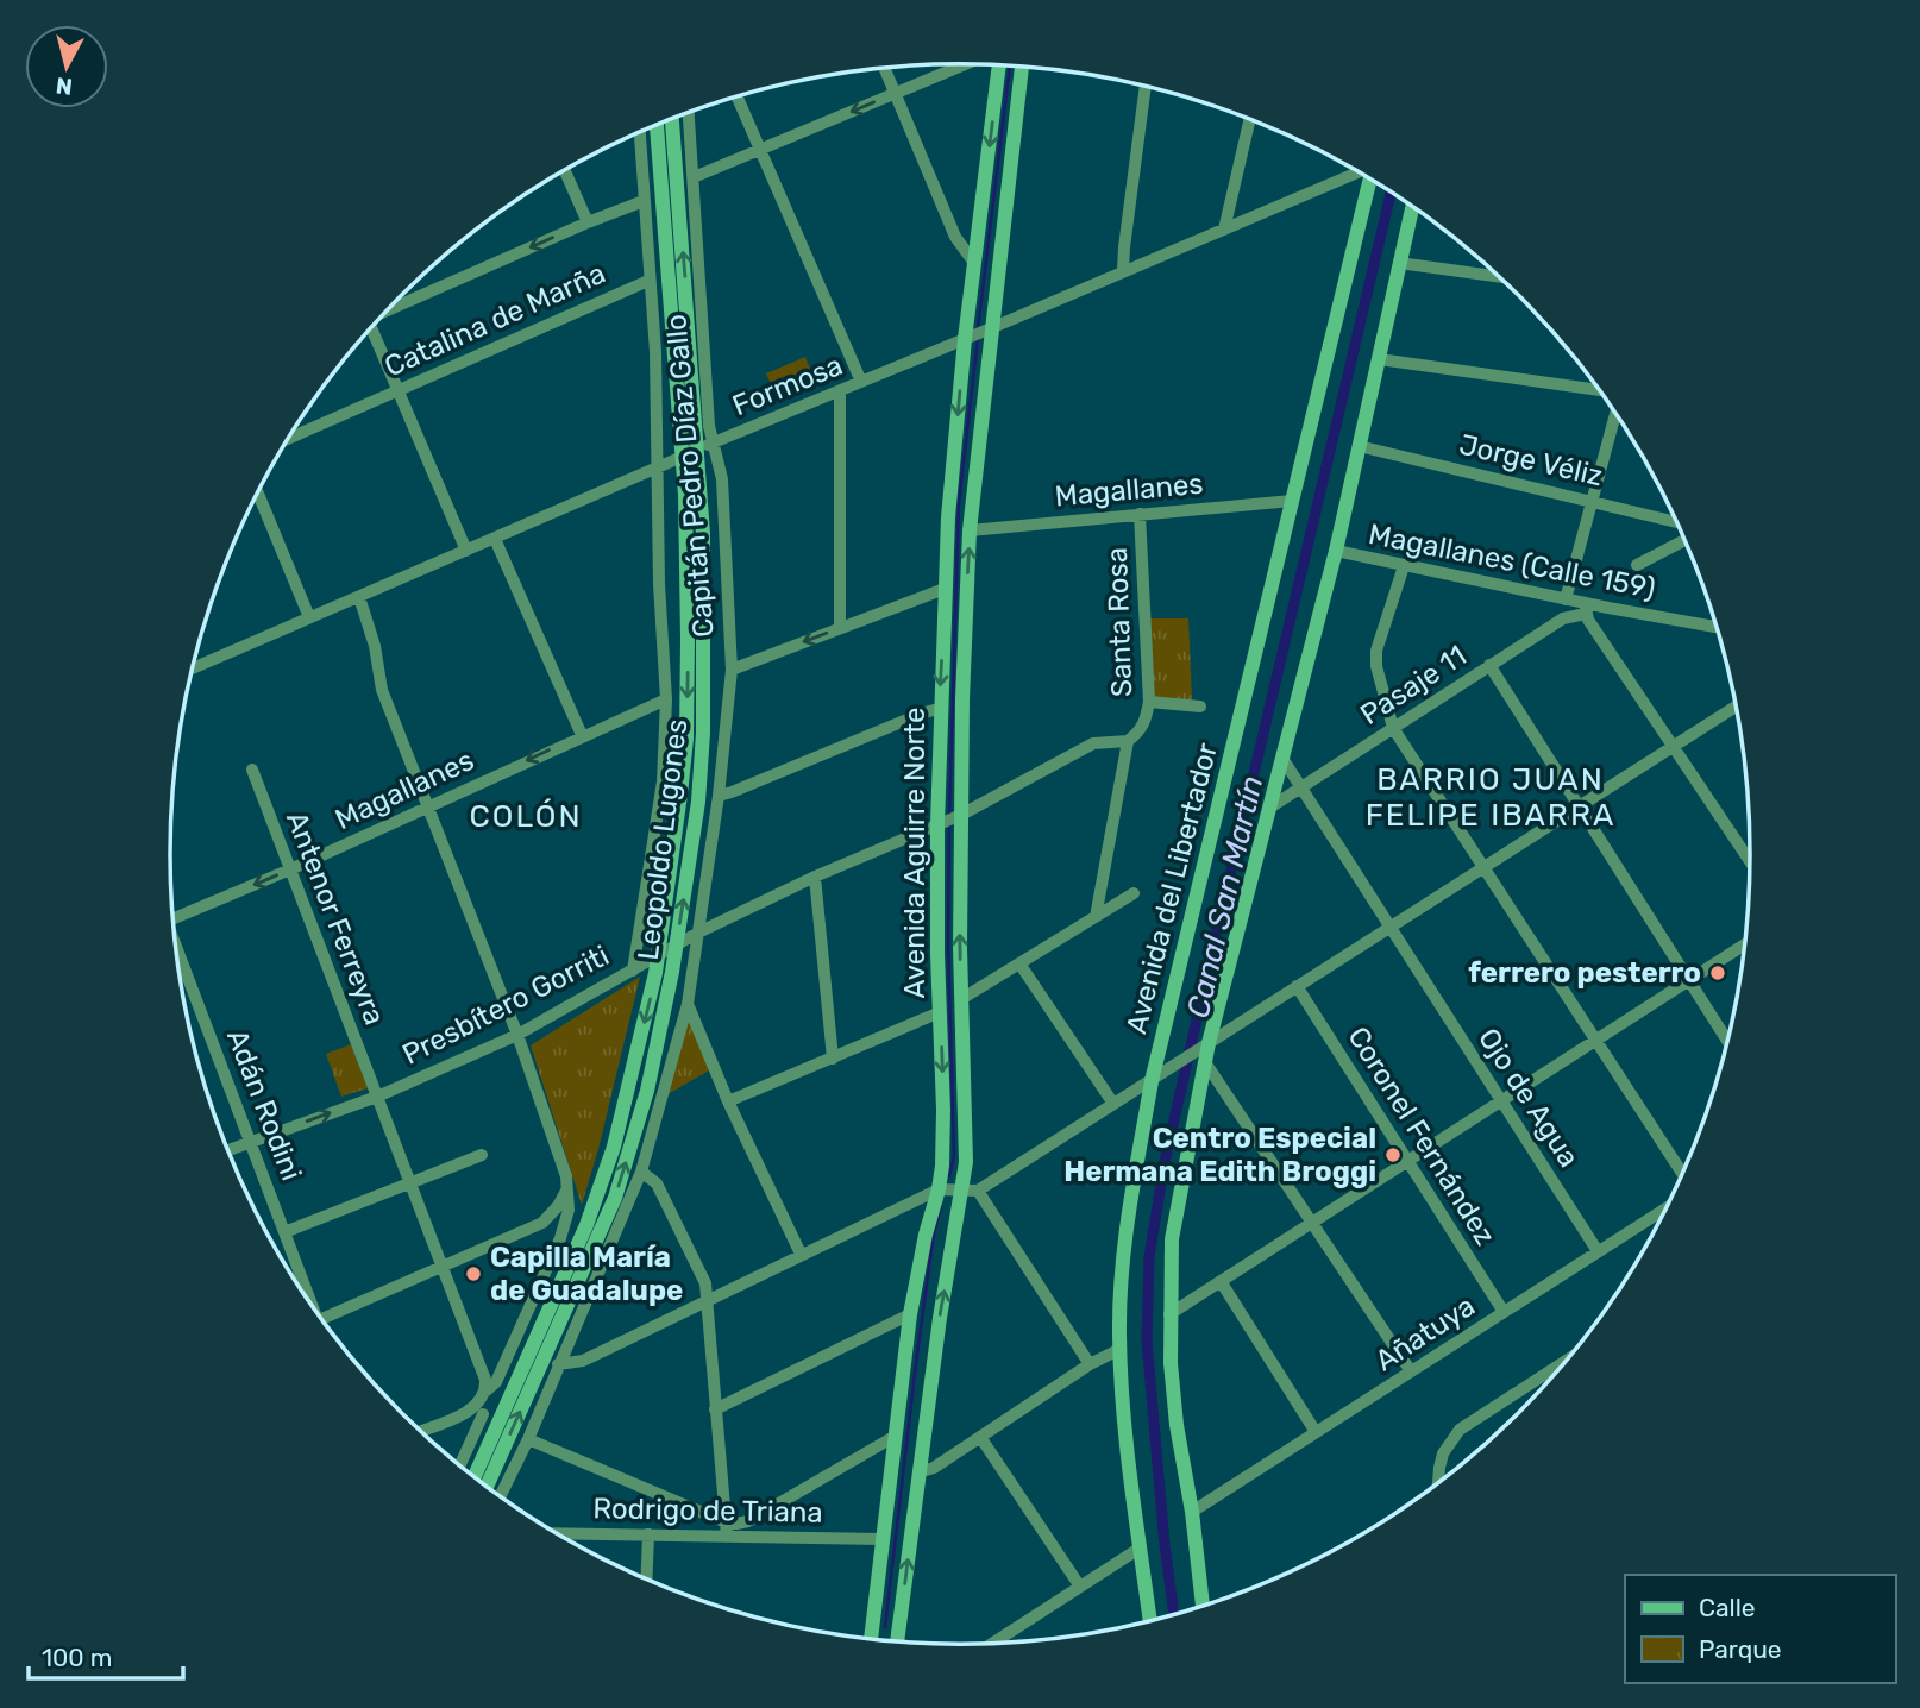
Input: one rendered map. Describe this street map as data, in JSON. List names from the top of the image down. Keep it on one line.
{"streets":{"main road":["Leopoldo Lugones","Avenida Aguirre Norte","Avenida del Libertador"],"street":["Catalina de Marña","Formosa","Jorge Véliz","Capitán Pedro Díaz Gallo","Magallanes","Magallanes (Calle 159)","Santa Rosa","Pasaje 11","Antenor Ferreyra","Presbítero Gorriti","Ojo de Agua","Adán Rodini","Coronel Fernández","Añatuya","Rodrigo de Triana"]},"crossings":[["Catalina de Marña","Capitán Pedro Díaz Gallo"],["Formosa","Capitán Pedro Díaz Gallo"],["Formosa","Leopoldo Lugones"],["Formosa","Avenida Aguirre Norte"],["Capitán Pedro Díaz Gallo","Magallanes"],["Capitán Pedro Díaz Gallo","Leopoldo Lugones"],["Capitán Pedro Díaz Gallo","Presbítero Gorriti"],["Magallanes","Santa Rosa"],["Magallanes","Avenida Aguirre Norte"],["Magallanes","Avenida del Libertador"],["Magallanes","Antenor Ferreyra"],["Magallanes (Calle 159)","Pasaje 11"],["Santa Rosa","Presbítero Gorriti"],["Pasaje 11","Ojo de Agua"],["Leopoldo Lugones","Presbítero Gorriti"],["Avenida Aguirre Norte","Presbítero Gorriti"],["Avenida Aguirre Norte","Rodrigo de Triana"],["Antenor Ferreyra","Presbítero Gorriti"],["Presbítero Gorriti","Adán Rodini"],["Ojo de Agua","Añatuya"],["Coronel Fernández","Añatuya"]],"districts":["BARRIO JUAN FELIPE IBARRA","COLÓN"],"water":["Canal San Martín"],"places":["ferrero pesterro","Centro Especial Hermana Edith Broggi","Capilla María de Guadalupe"],"legend":["Calle","Parque"],"scale_bar":"100 m","north":"bottom"}
